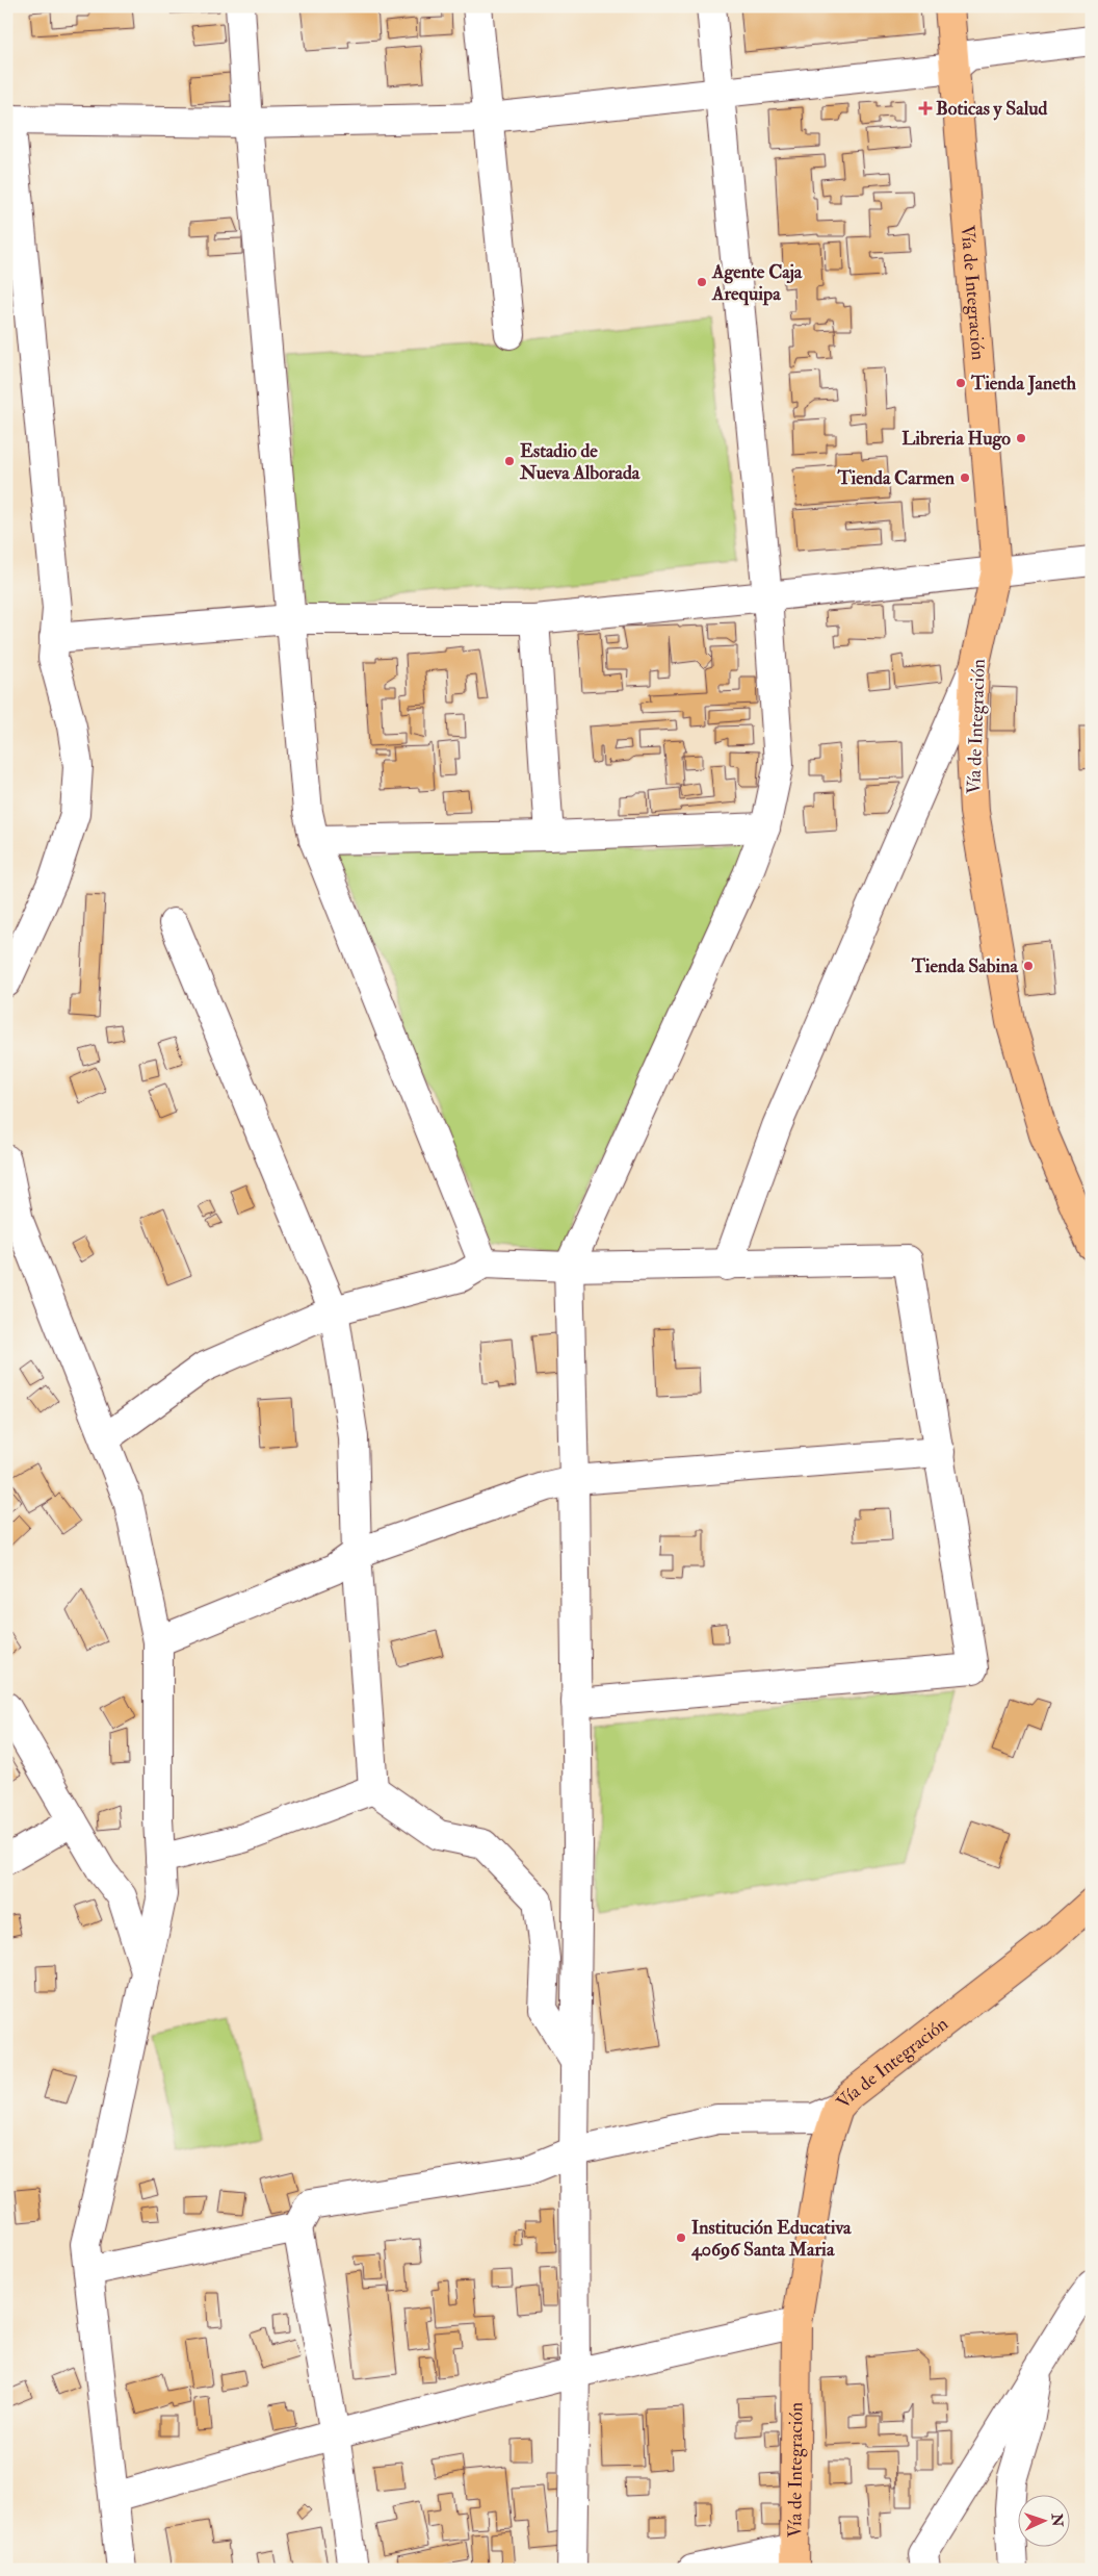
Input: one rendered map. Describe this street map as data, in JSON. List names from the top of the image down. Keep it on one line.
{"streets":{"main road":["Vía de Integración"]},"places":{"health":["Boticas y Salud"],"other":["Agente Caja Arequipa","Tienda Janeth","Libreria Hugo","Estadio de Nueva Alborada","Tienda Carmen","Tienda Sabina","Institución Educativa 40696 Santa Maria"]},"north":"right"}
